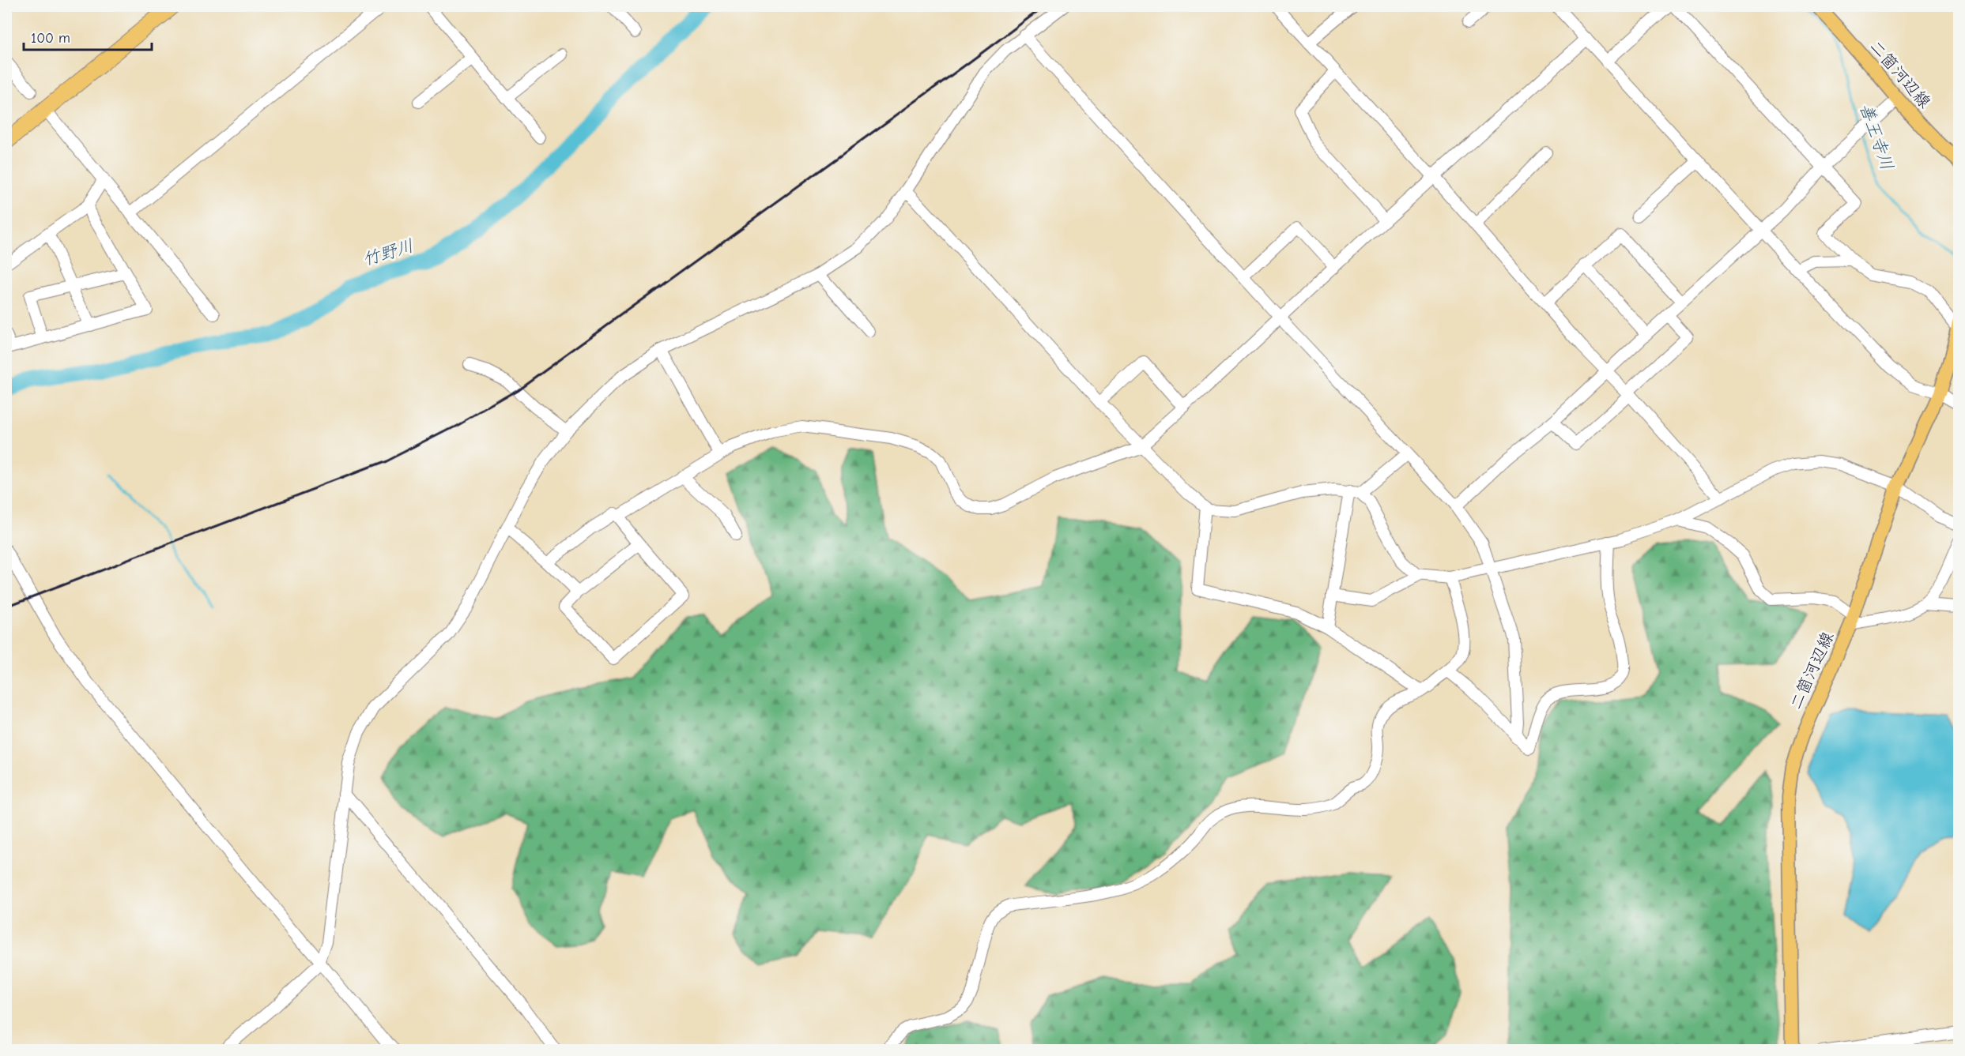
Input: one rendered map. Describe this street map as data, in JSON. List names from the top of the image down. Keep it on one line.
{"streets":{"main road":["二箇河辺線"]},"water":["善王寺川","竹野川"],"scale_bar":"100 m"}
